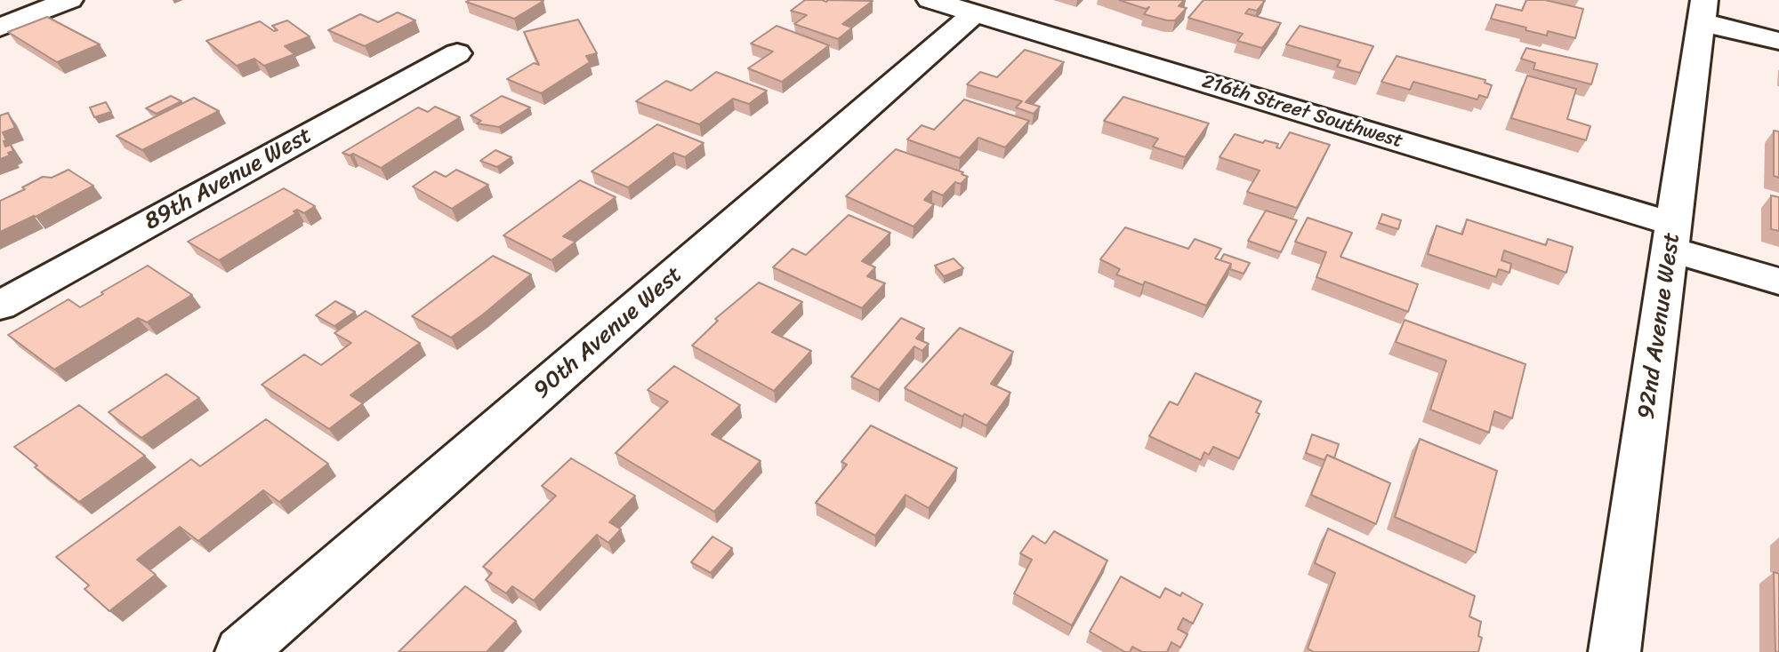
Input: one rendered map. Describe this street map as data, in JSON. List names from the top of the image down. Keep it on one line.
{"streets":{"street":["216th Street Southwest","89th Avenue West","92nd Avenue West","90th Avenue West"]},"crossings":[["216th Street Southwest","92nd Avenue West"],["216th Street Southwest","90th Avenue West"]]}
